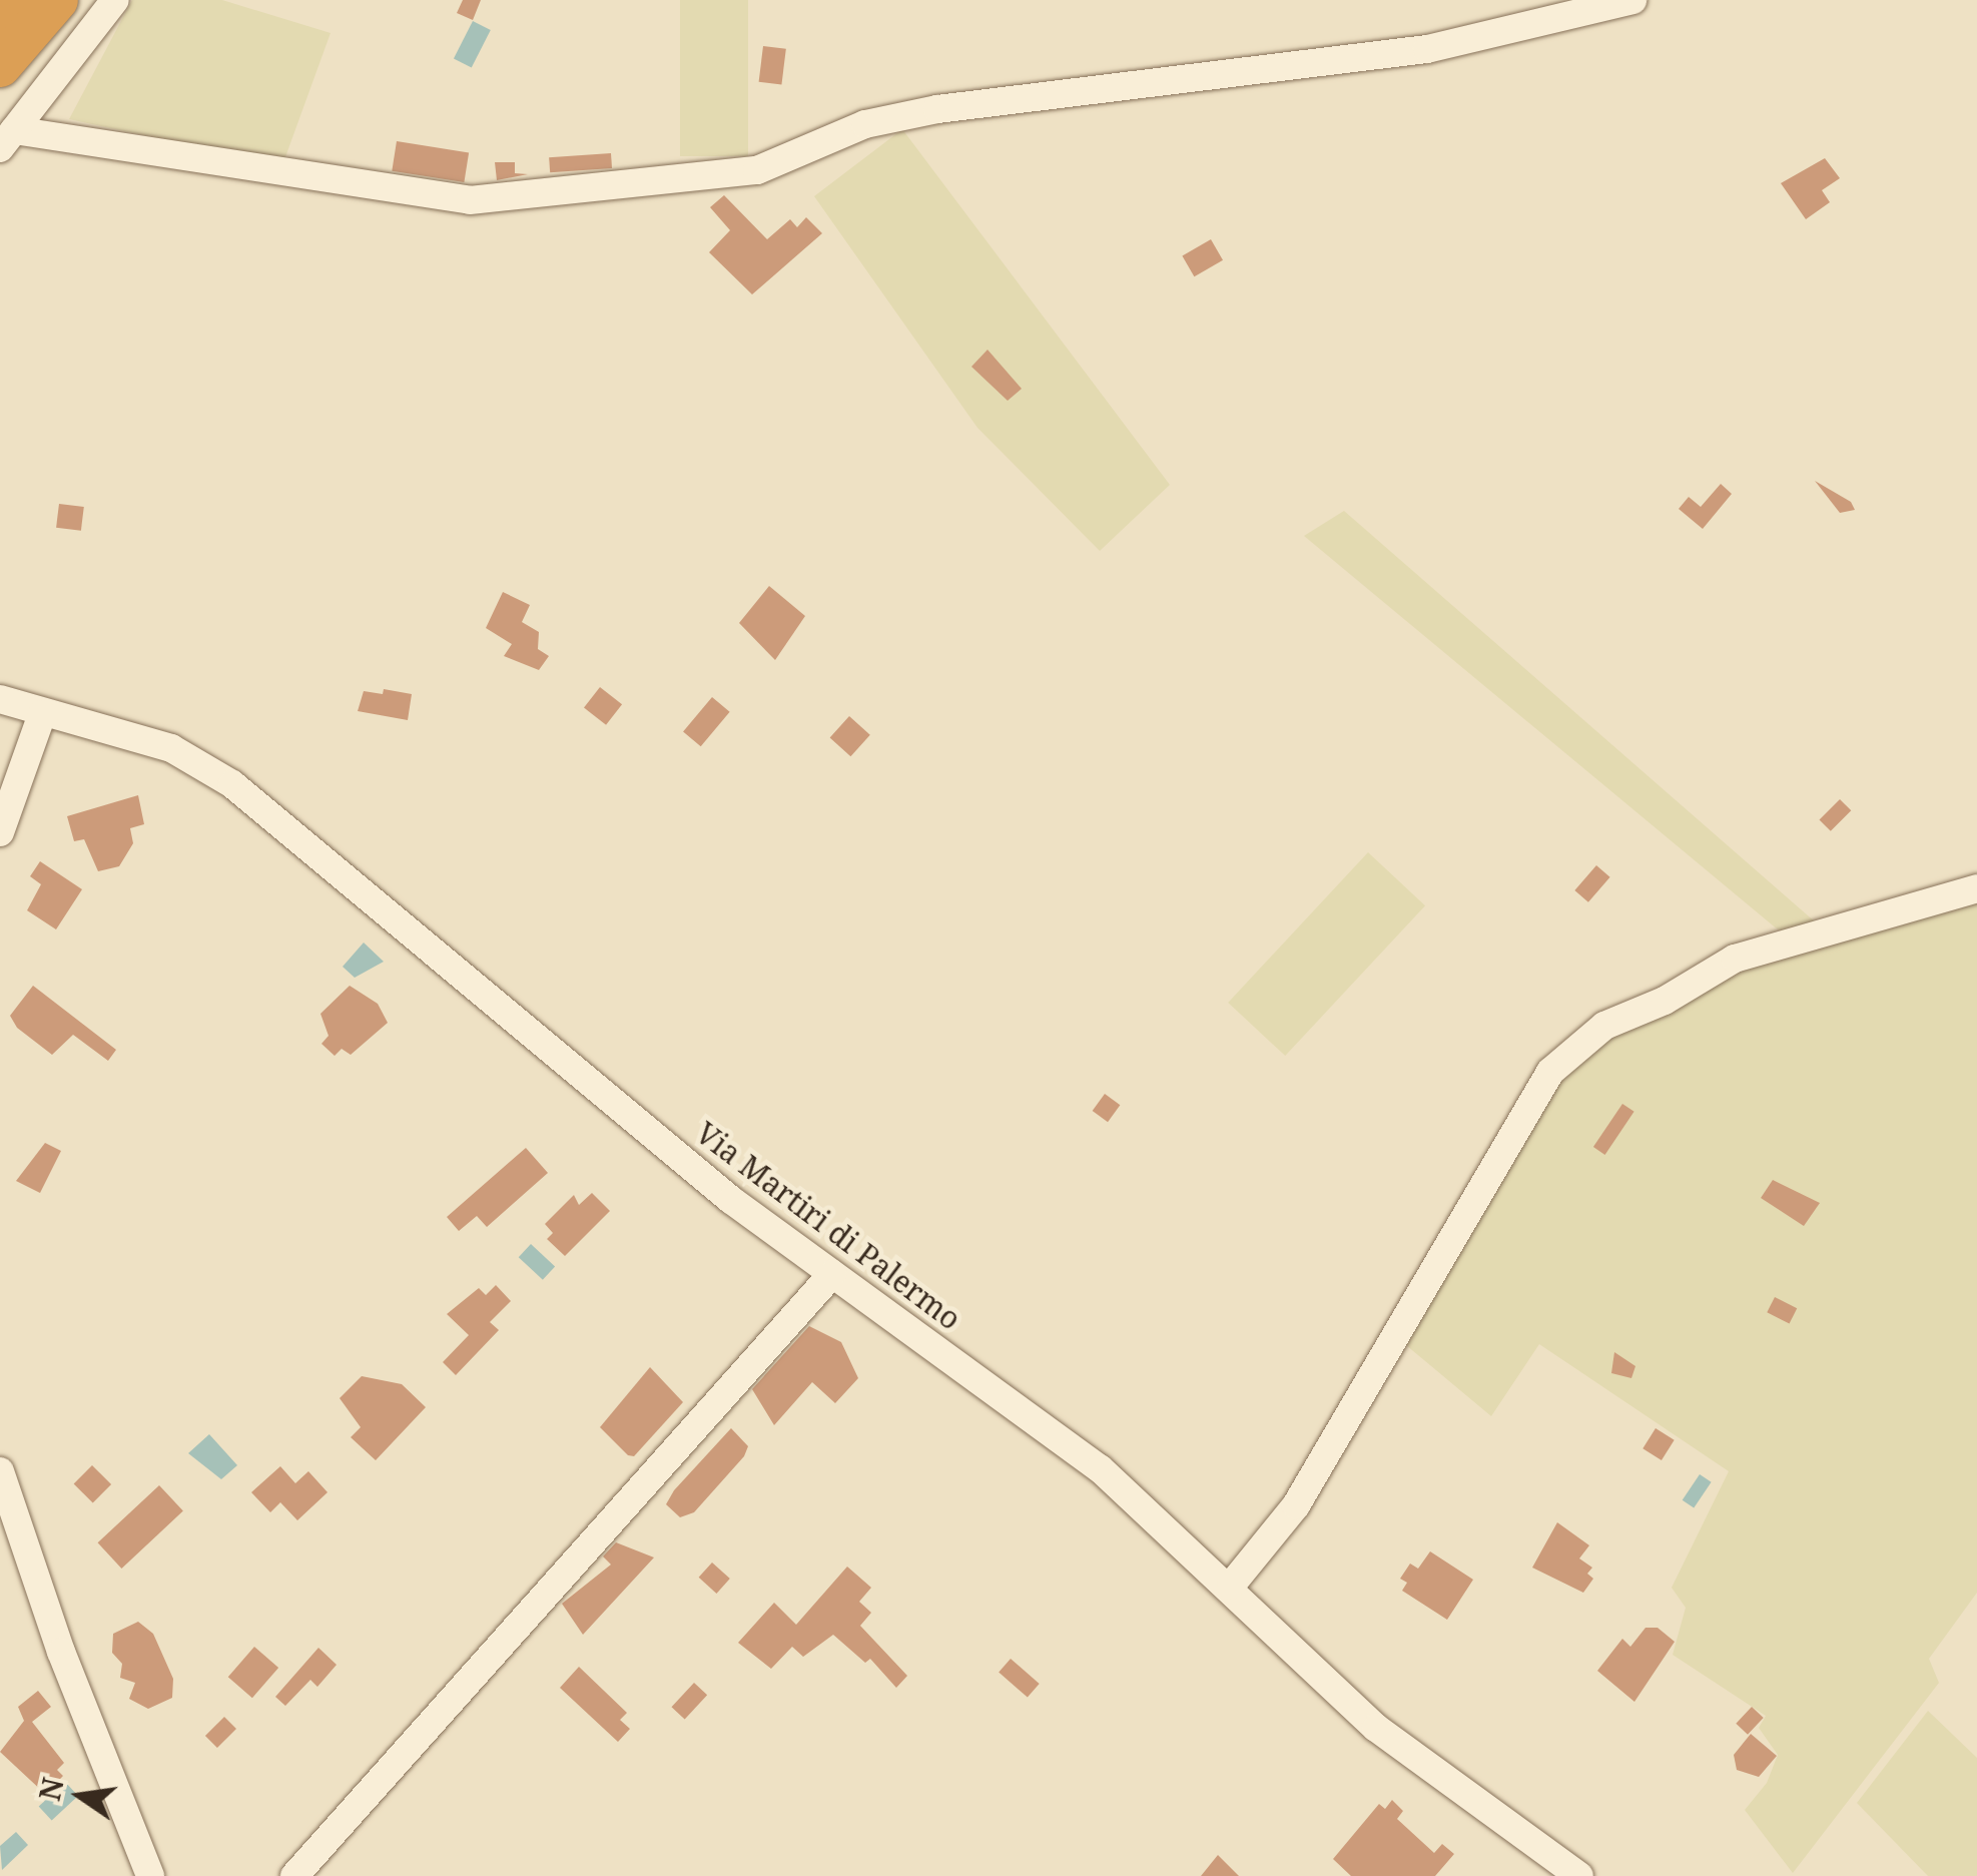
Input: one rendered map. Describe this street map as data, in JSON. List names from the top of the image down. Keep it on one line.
{"streets":{"street":["Via Martiri di Palermo"]},"north":"left"}
